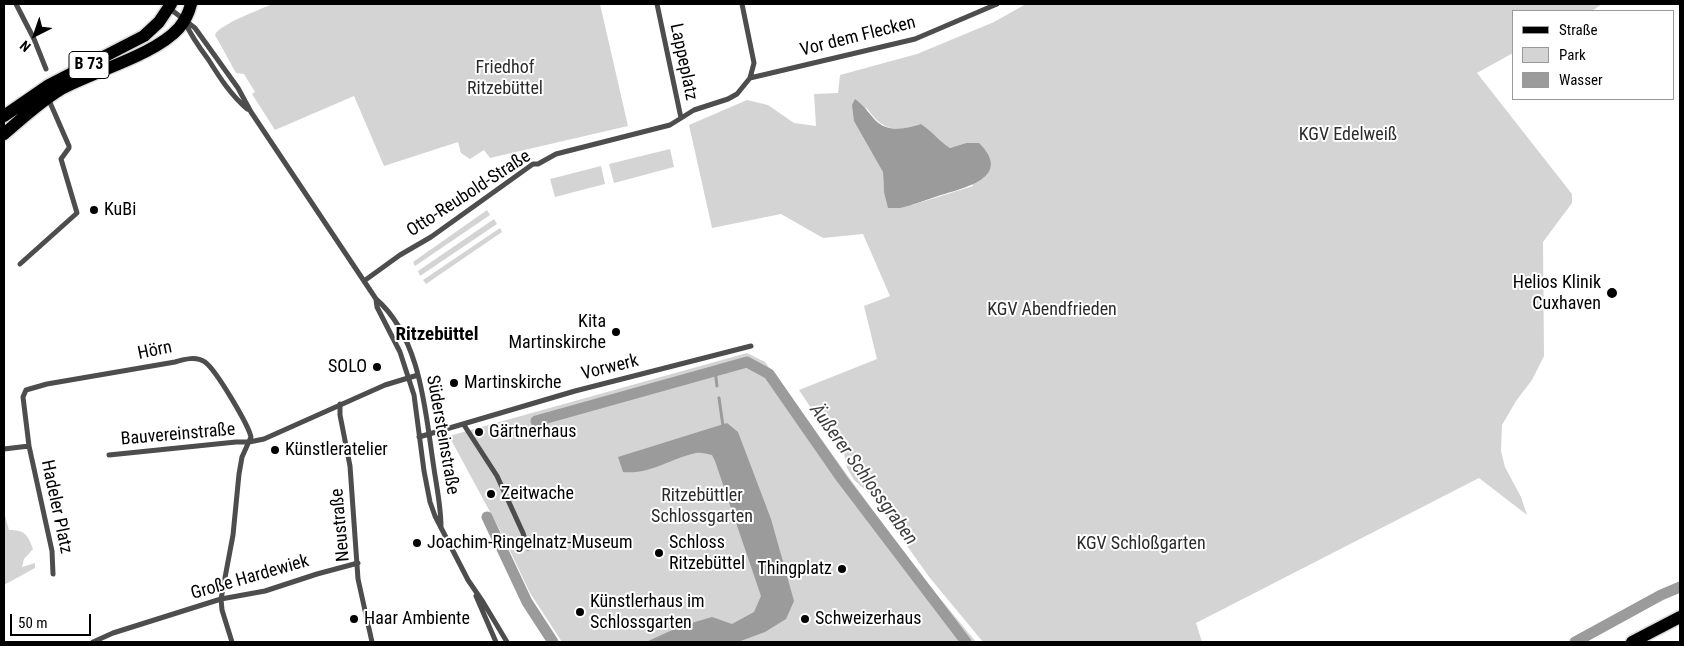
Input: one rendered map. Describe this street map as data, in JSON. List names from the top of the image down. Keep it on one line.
{"streets":{"main road":["B 73"],"street":["Vor dem Flecken","Lappeplatz","Otto-Reubold-Straße","Hörn","Vorwerk","Bauvereinstraße","Südersteinstraße","Hadeler Platz","Neustraße","Große Hardewiek"]},"crossings":[["Vor dem Flecken","Lappeplatz"],["Lappeplatz","Otto-Reubold-Straße"],["B 73","Südersteinstraße"],["Otto-Reubold-Straße","Südersteinstraße"],["Hörn","Bauvereinstraße"],["Hörn","Hadeler Platz"],["Vorwerk","Südersteinstraße"],["Bauvereinstraße","Südersteinstraße"],["Bauvereinstraße","Neustraße"],["Neustraße","Große Hardewiek"]],"districts":["Ritzebüttel"],"water":["Äußerer Schlossgraben"],"parks":["Friedhof Ritzebüttel","KGV Edelweiß","KGV Abendfrieden","Ritzebüttler Schlossgarten","KGV Schloßgarten"],"places":["KuBi","Helios Klinik Cuxhaven","Kita Martinskirche","SOLO","Martinskirche","Gärtnerhaus","Künstleratelier","Zeitwache","Joachim-Ringelnatz-Museum","Schloss Ritzebüttel","Thingplatz","Künstlerhaus im Schlossgarten","Haar Ambiente","Schweizerhaus"],"legend":["Straße","Park","Wasser"],"scale_bar":"50 m","north":"bottom left"}
